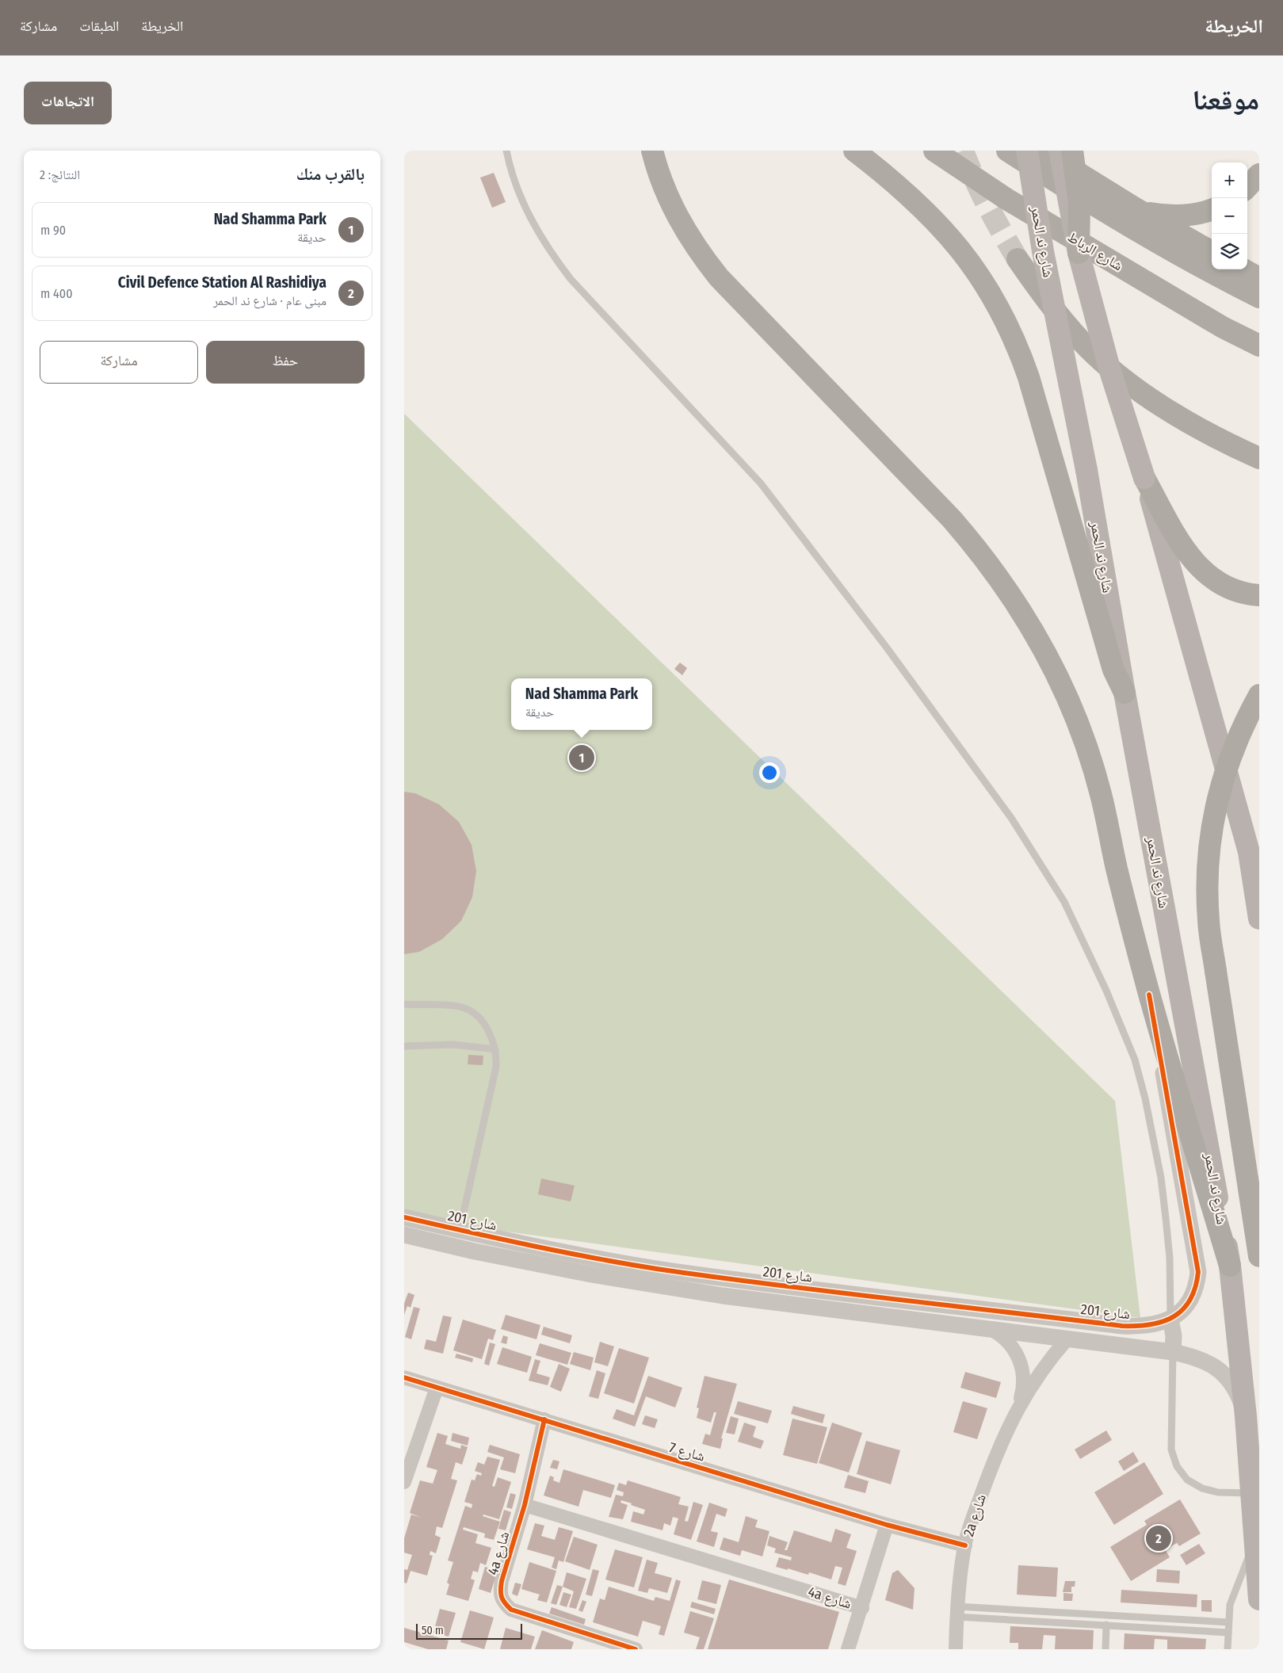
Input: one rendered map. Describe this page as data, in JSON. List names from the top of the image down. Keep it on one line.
{"streets":{"highway":["شارع الرباط"],"main road":["شارع ند الحمر"],"street":["شارع 201","شارع 7","2a شارع","4a شارع"]},"crossings":[["شارع ند الحمر","شارع 201"],["شارع 201","2a شارع"],["شارع 7","2a شارع"],["شارع 7","4a شارع"]],"scale_bar":"50 m","page":{"header":"الخريطة","nav":["الخريطة","الطبقات","مشاركة"],"title":"موقعنا","buttons":["الاتجاهات",["حفظ","مشاركة"]],"heading":["بالقرب منك","النتائج: 2"],"map_buttons":["+","−"],"list":[{"mark":"1","name":"Nad Shamma Park","note":"حديقة","value":"90 m"},{"mark":"2","name":"Civil Defence Station Al Rashidiya","note":"مبنى عام · شارع ند الحمر","value":"400 m"}],"popup":["Nad Shamma Park","حديقة"],"pins":["1","2"],"scale":"50 m"}}
